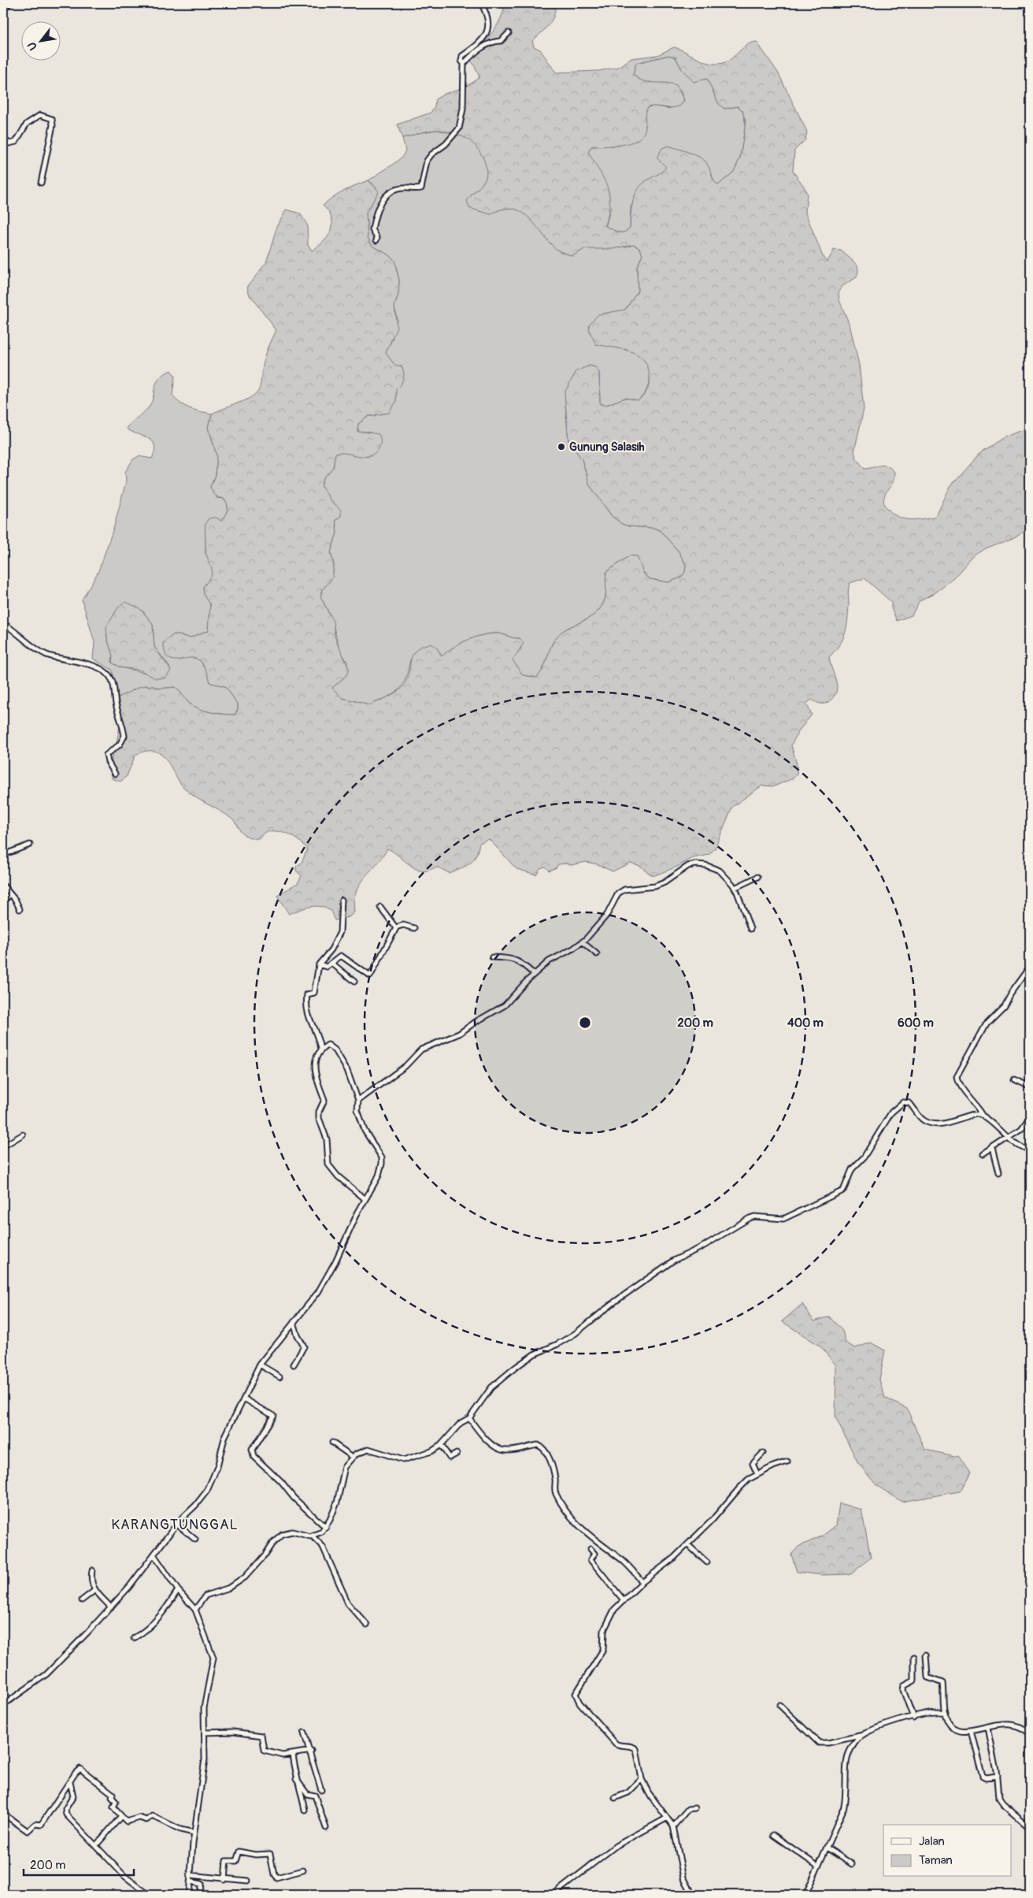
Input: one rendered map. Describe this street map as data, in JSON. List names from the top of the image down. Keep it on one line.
{"districts":["KARANGTUNGGAL"],"places":["Gunung Salasih"],"legend":["Jalan","Taman"],"scale_bar":"200 m","north":"bottom left","rings":["200 m","400 m","600 m"]}
